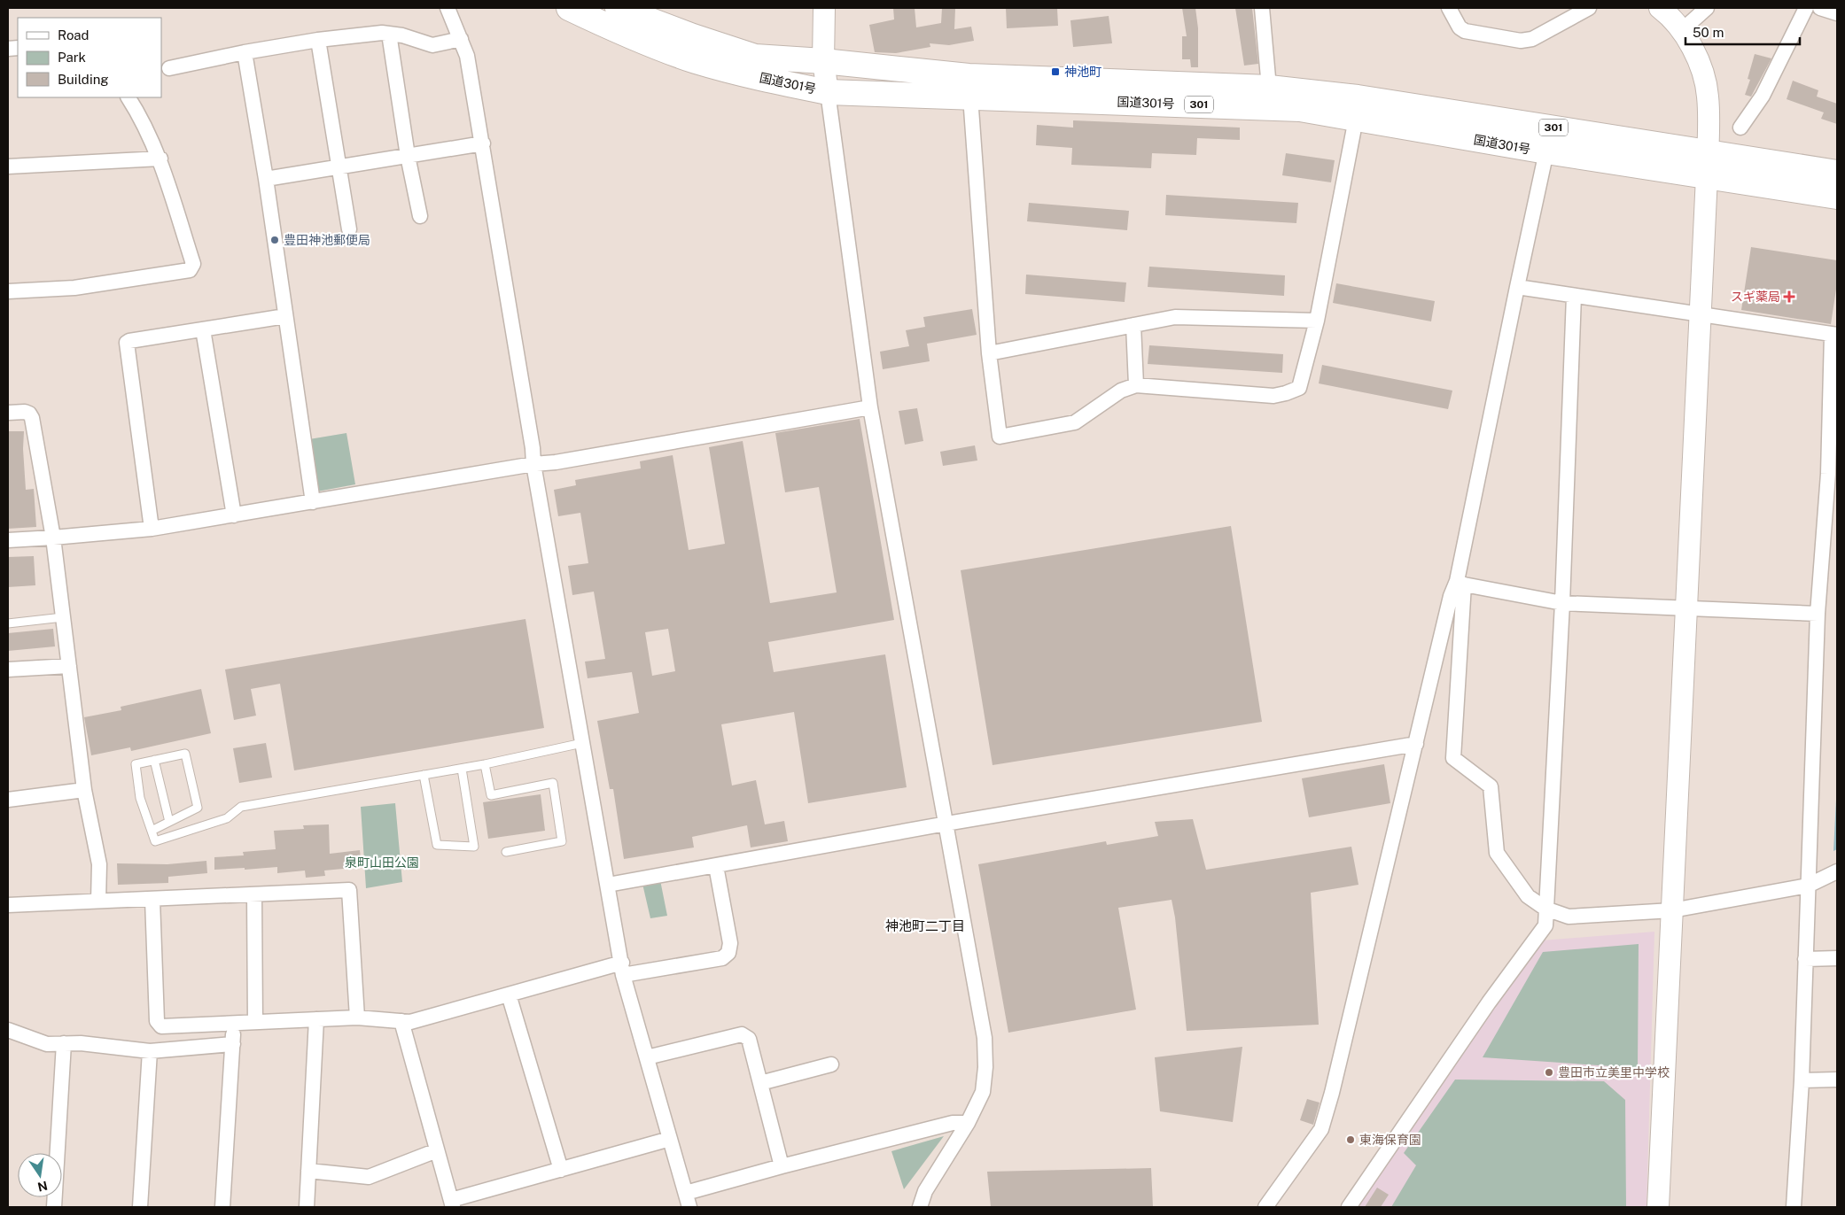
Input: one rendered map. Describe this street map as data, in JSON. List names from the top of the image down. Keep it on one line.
{"streets":{"highway":["国道301号","301"]},"districts":["神池町二丁目"],"parks":["泉町山田公園"],"places":{"transit":["神池町"],"other":["豊田神池郵便局","豊田市立美里中学校","東海保育園"],"health":["スギ薬局"]},"legend":["Road","Park","Building"],"scale_bar":"50 m","north":"bottom"}
